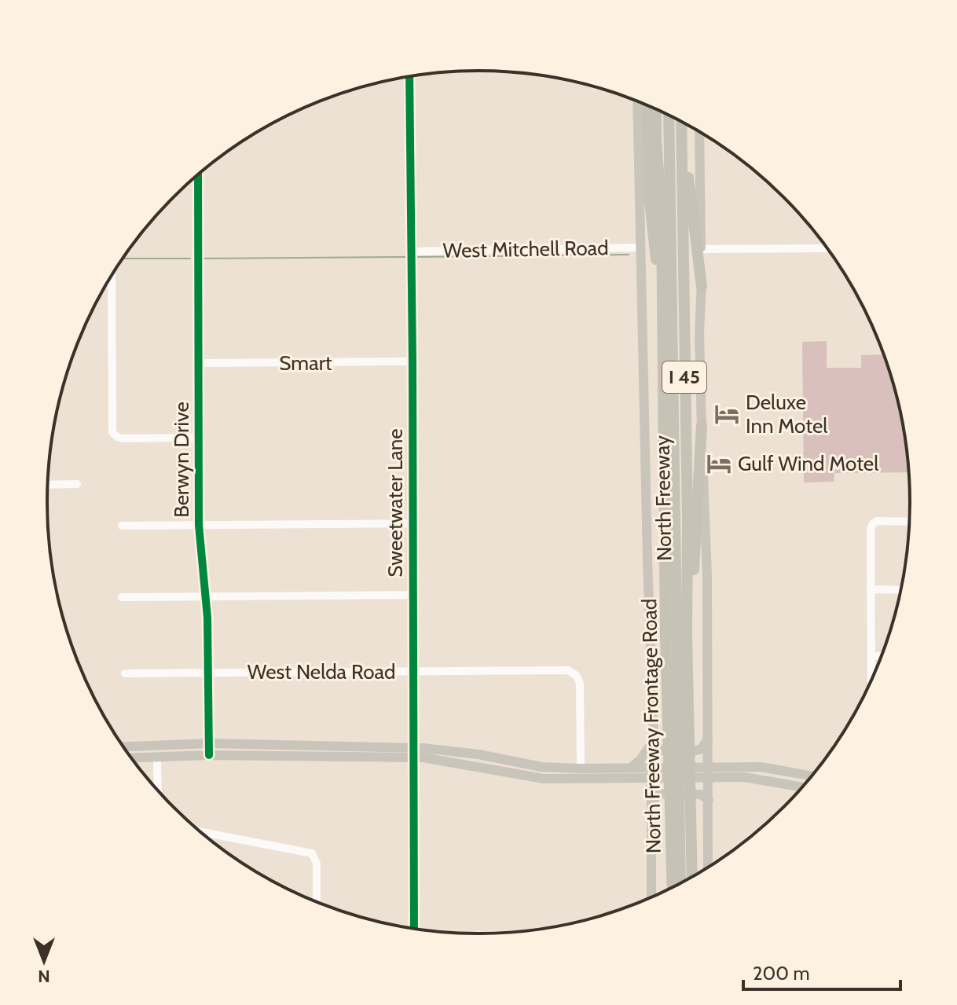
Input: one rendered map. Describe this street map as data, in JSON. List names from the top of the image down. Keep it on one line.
{"streets":{"highway":["I 45","North Freeway"],"main road":["North Freeway Frontage Road"],"street":["West Mitchell Road","Smart","Berwyn Drive","Sweetwater Lane","West Nelda Road"]},"crossings":[["West Mitchell Road","Sweetwater Lane"],["West Mitchell Road","North Freeway Frontage Road"],["Smart","Berwyn Drive"],["Smart","Sweetwater Lane"],["Berwyn Drive","West Nelda Road"],["Sweetwater Lane","West Nelda Road"]],"places":{"hotel":["Deluxe Inn Motel","Gulf Wind Motel"]},"scale_bar":"200 m","north":"bottom"}
